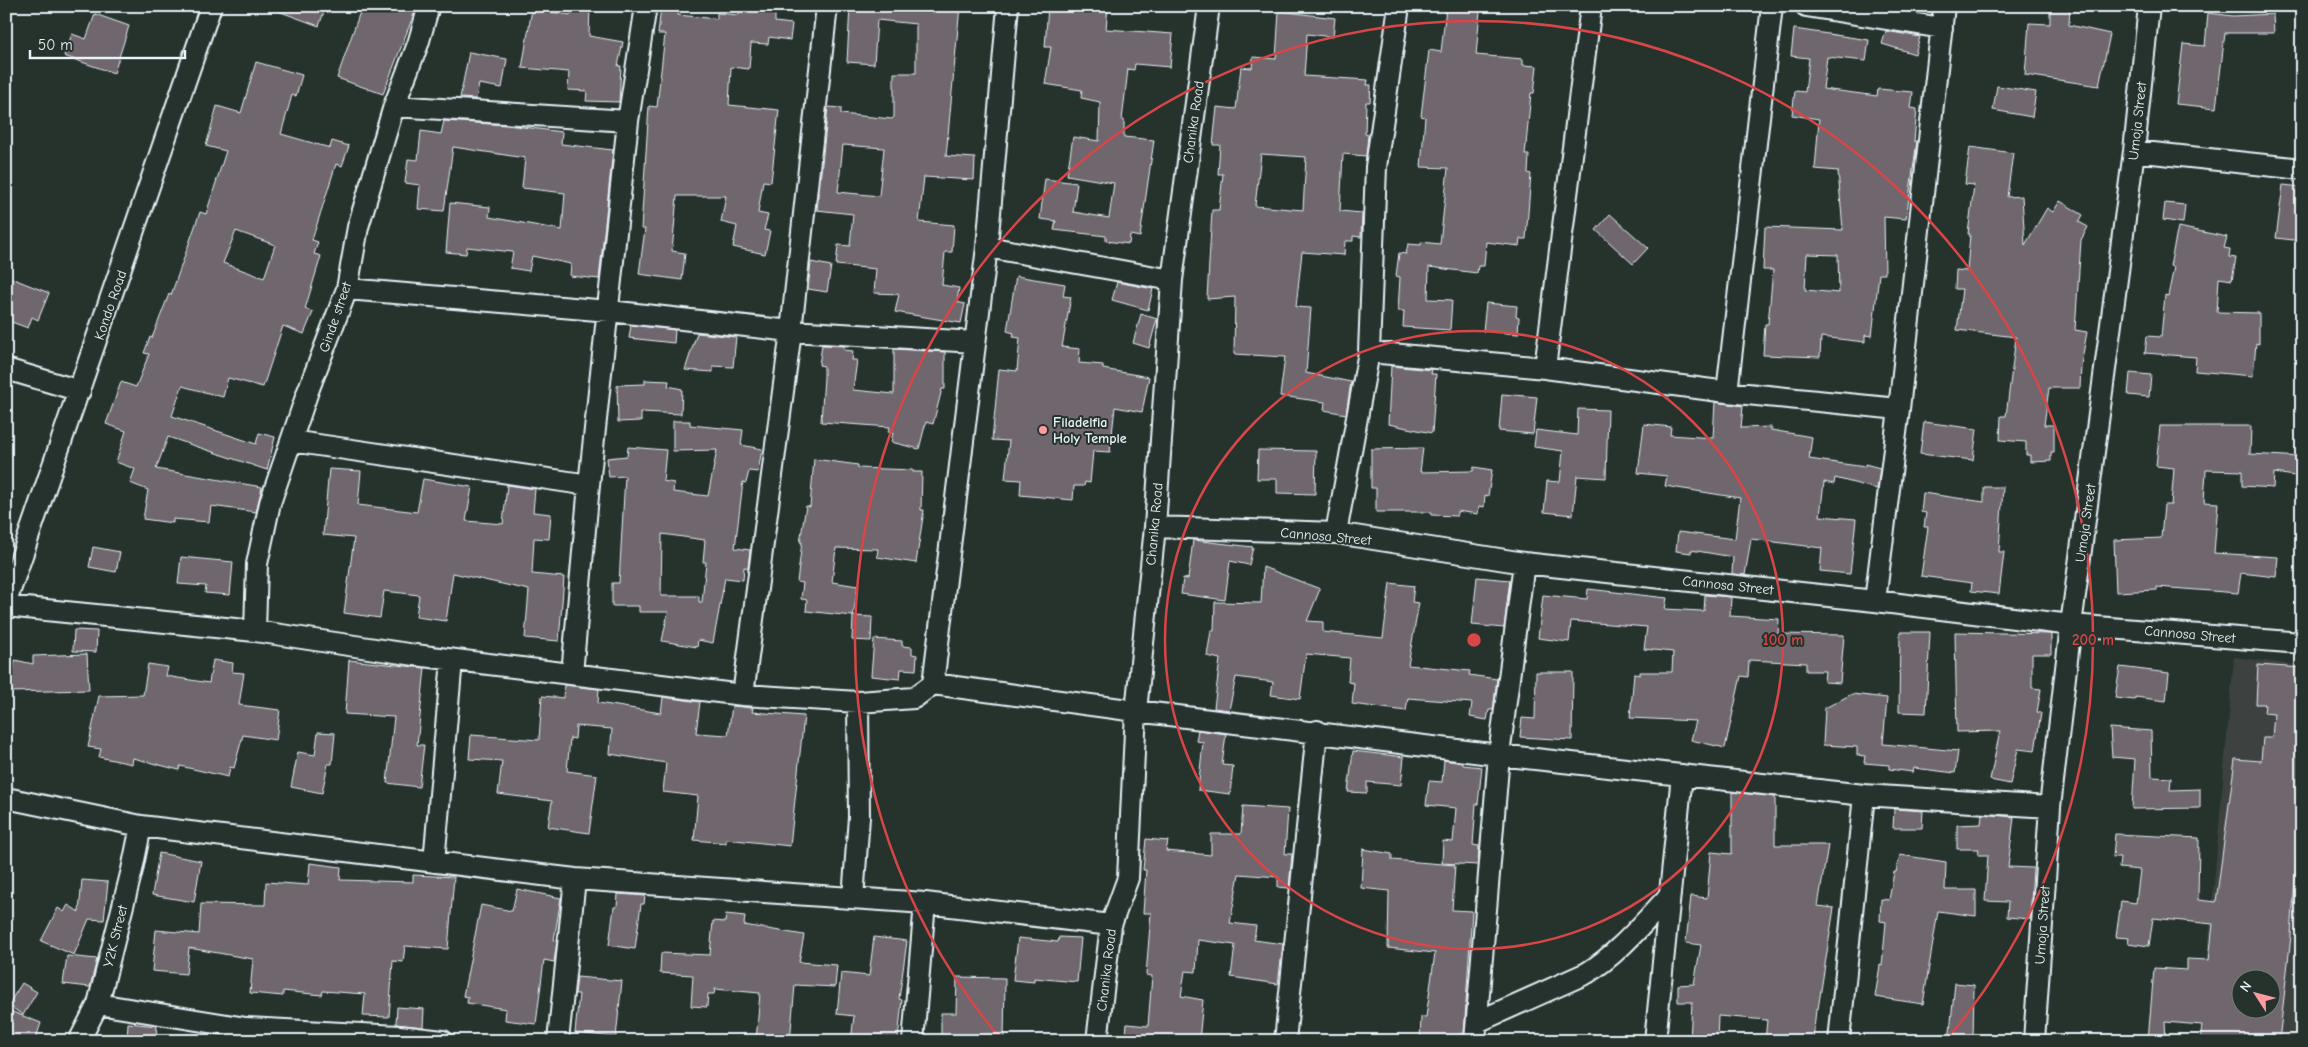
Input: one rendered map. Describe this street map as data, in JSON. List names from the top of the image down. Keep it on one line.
{"streets":{"street":["Umoja Street","Chanika Road","Kondo Road","Ginde street","Cannosa Street","Y2K Street"]},"crossings":[["Umoja Street","Cannosa Street"],["Chanika Road","Cannosa Street"]],"places":["Filadelfia Holy Temple"],"scale_bar":"50 m","north":"top left","rings":["100 m","200 m"]}
